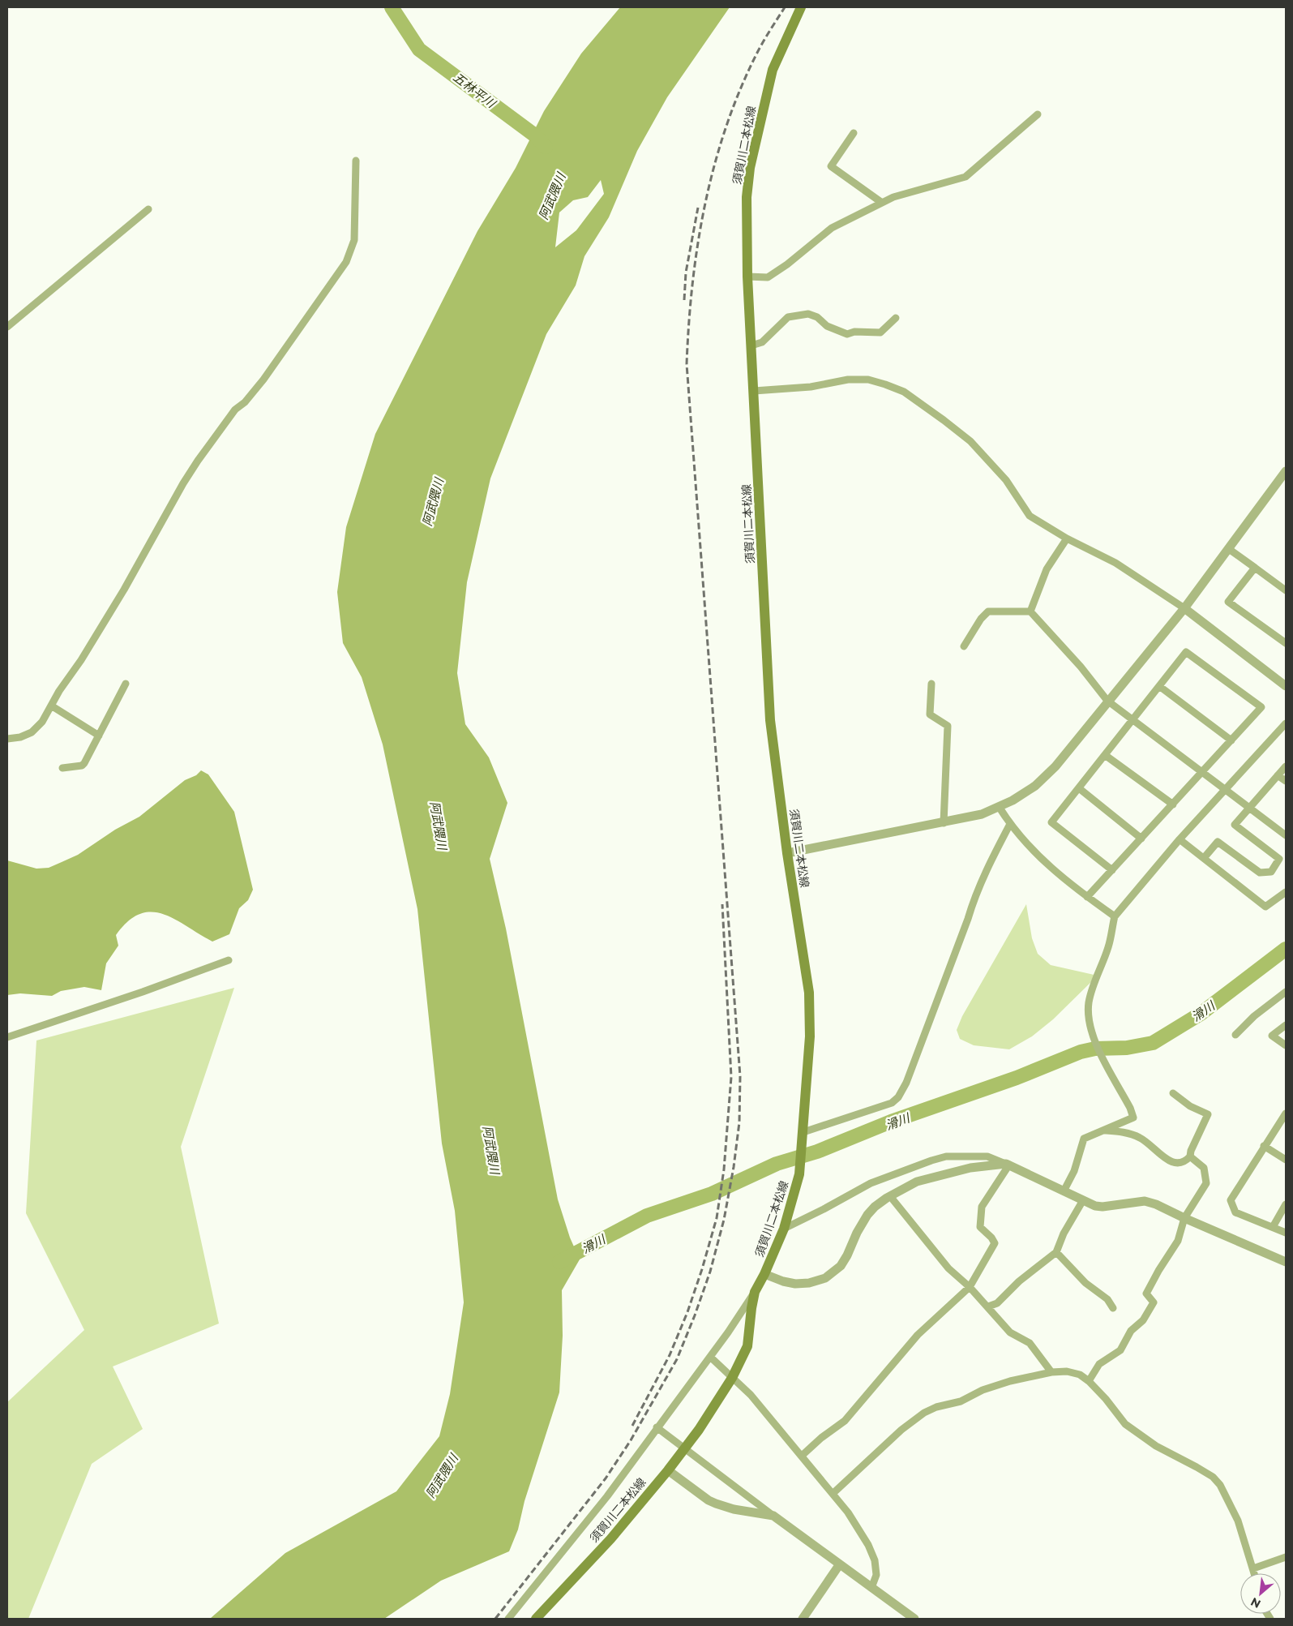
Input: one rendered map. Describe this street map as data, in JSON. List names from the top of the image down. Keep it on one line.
{"streets":{"main road":["須賀川二本松線"]},"water":["五林平川","阿武隈川","滑川"],"north":"bottom left"}
